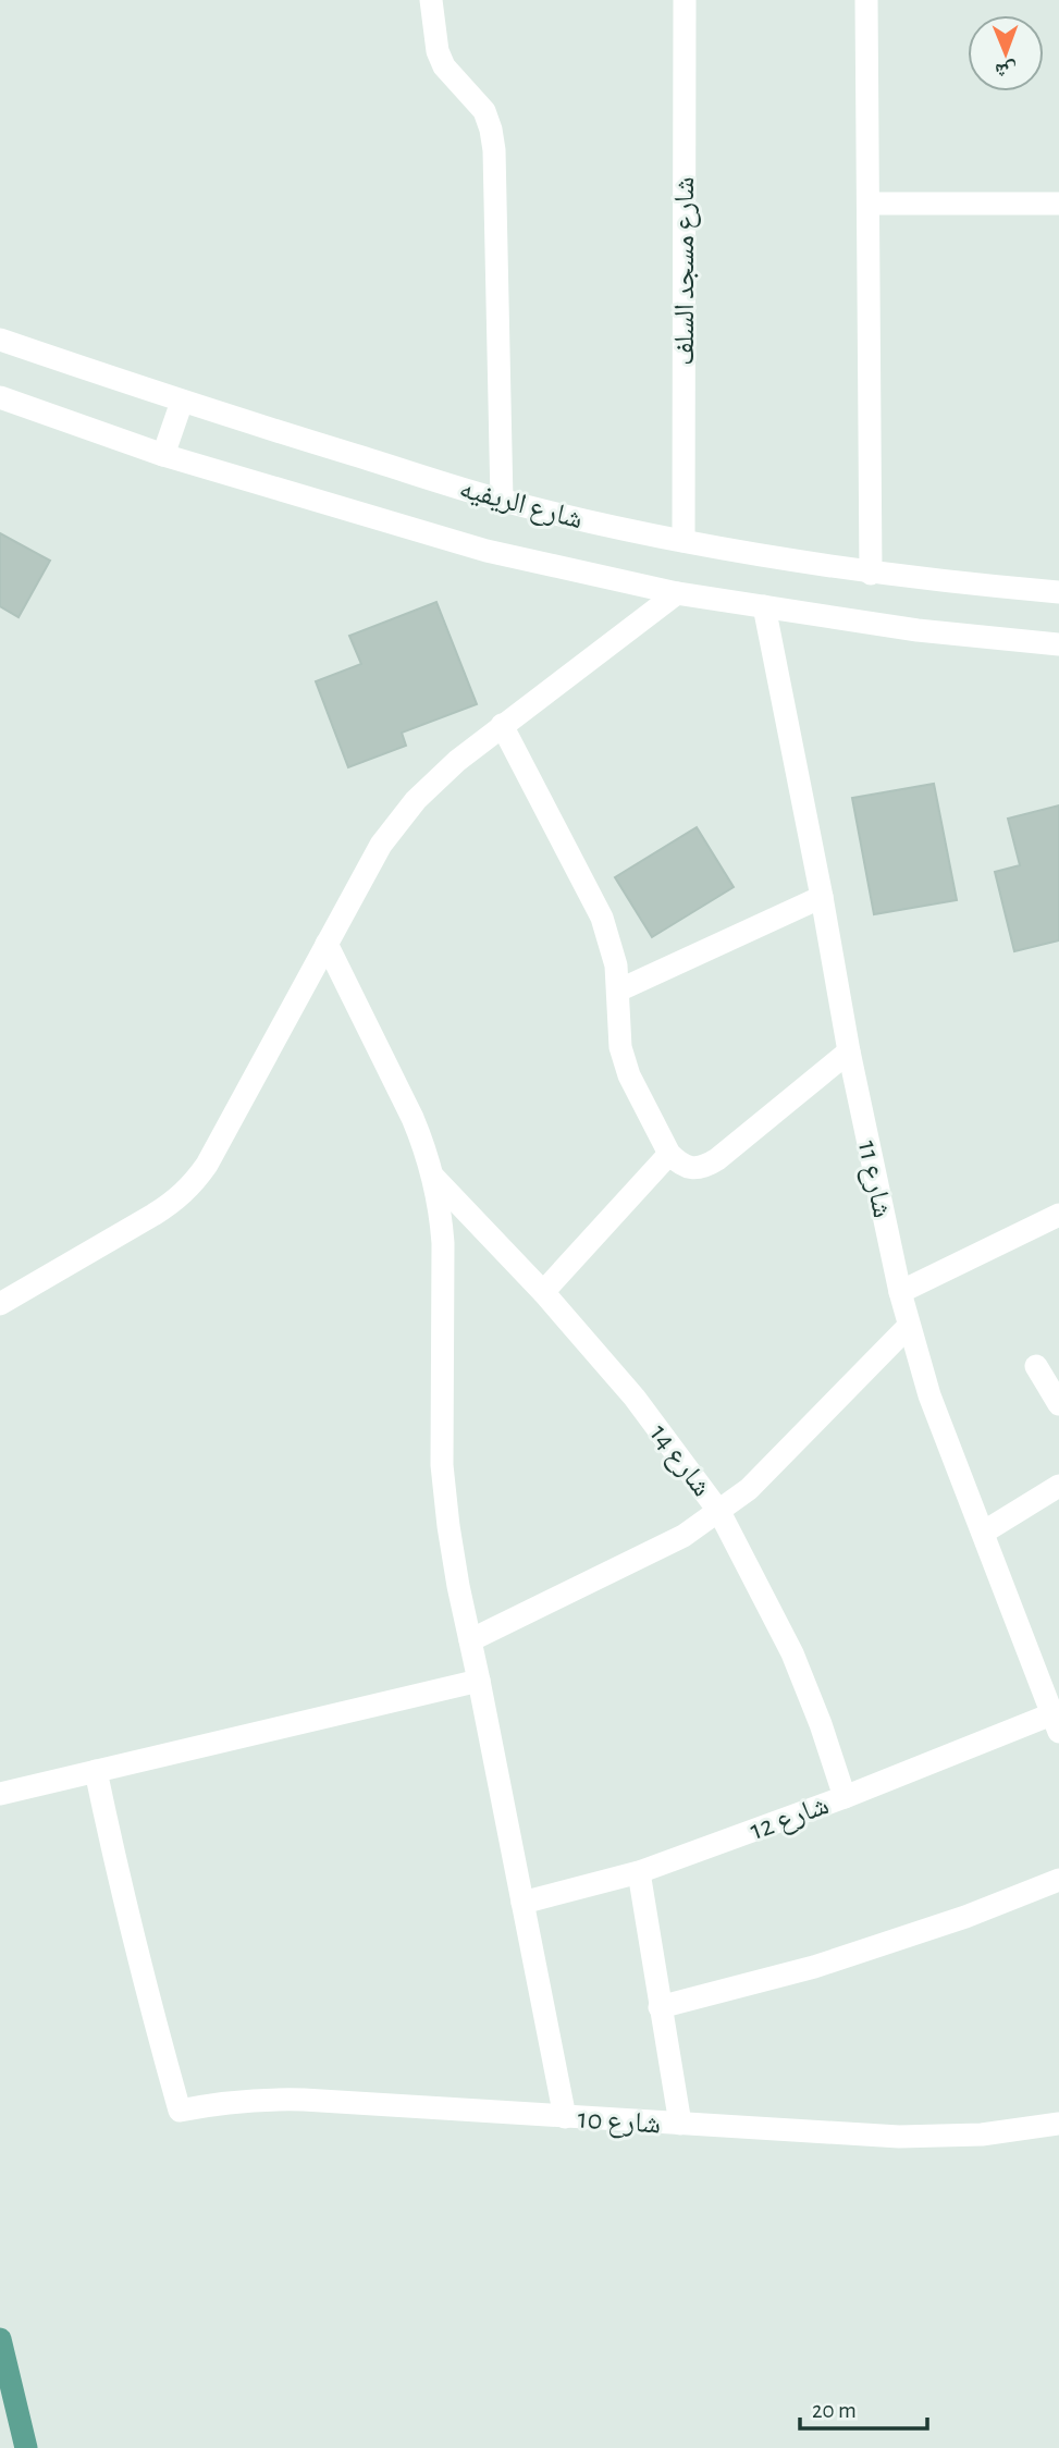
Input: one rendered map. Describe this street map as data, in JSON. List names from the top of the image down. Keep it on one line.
{"streets":{"street":["شارع مسجد السلف","شارع الريفيه","شارع 11","شارع 14","شارع 12","شارع 10"]},"crossings":[["شارع مسجد السلف","شارع الريفيه"],["شارع الريفيه","شارع 11"],["شارع 11","شارع 12"],["شارع 14","شارع 12"]],"scale_bar":"20 m","north":"bottom"}
